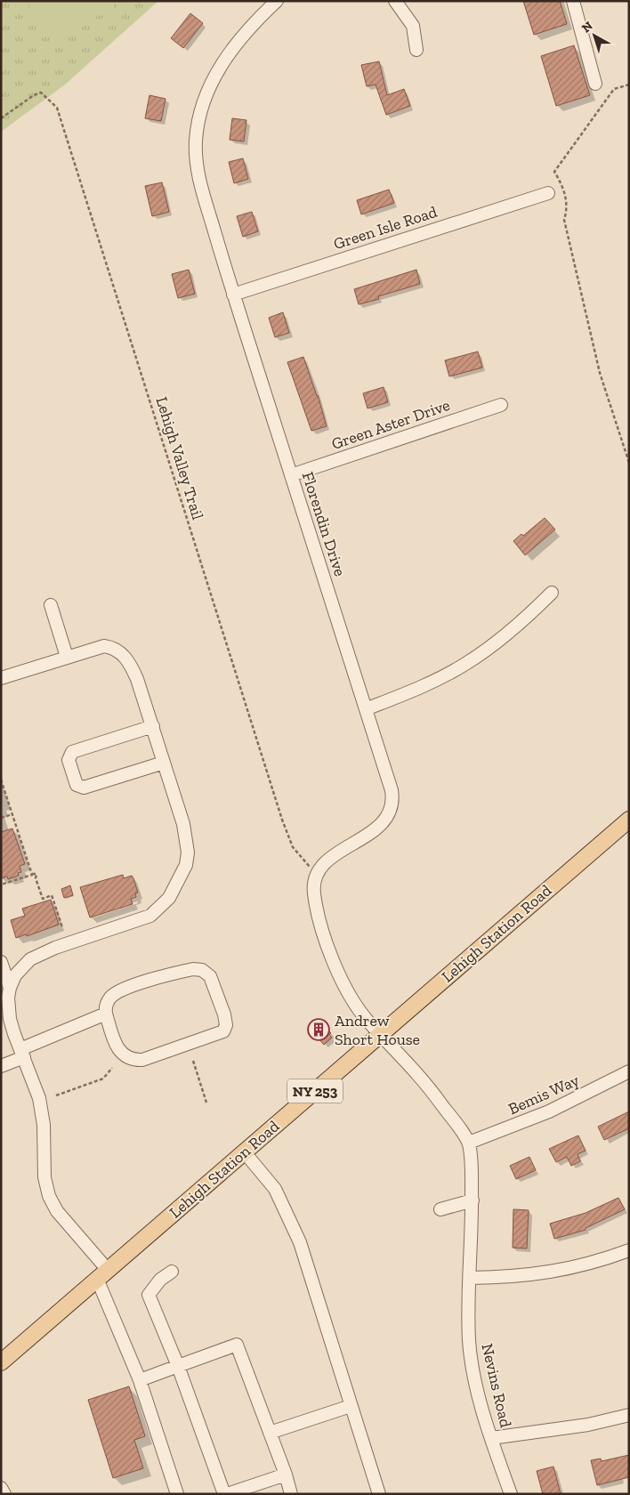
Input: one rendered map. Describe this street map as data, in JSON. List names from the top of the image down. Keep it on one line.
{"streets":{"main road":["Lehigh Station Road","NY 253"],"street":["Green Isle Road","Green Aster Drive","Florendin Drive","Bemis Way","Nevins Road"],"path":["Lehigh Valley Trail"]},"crossings":[["Green Isle Road","Florendin Drive"],["Green Aster Drive","Florendin Drive"],["Lehigh Valley Trail","Florendin Drive"],["Bemis Way","Nevins Road"]],"places":{"building":["Andrew Short House"]},"north":"top left"}
